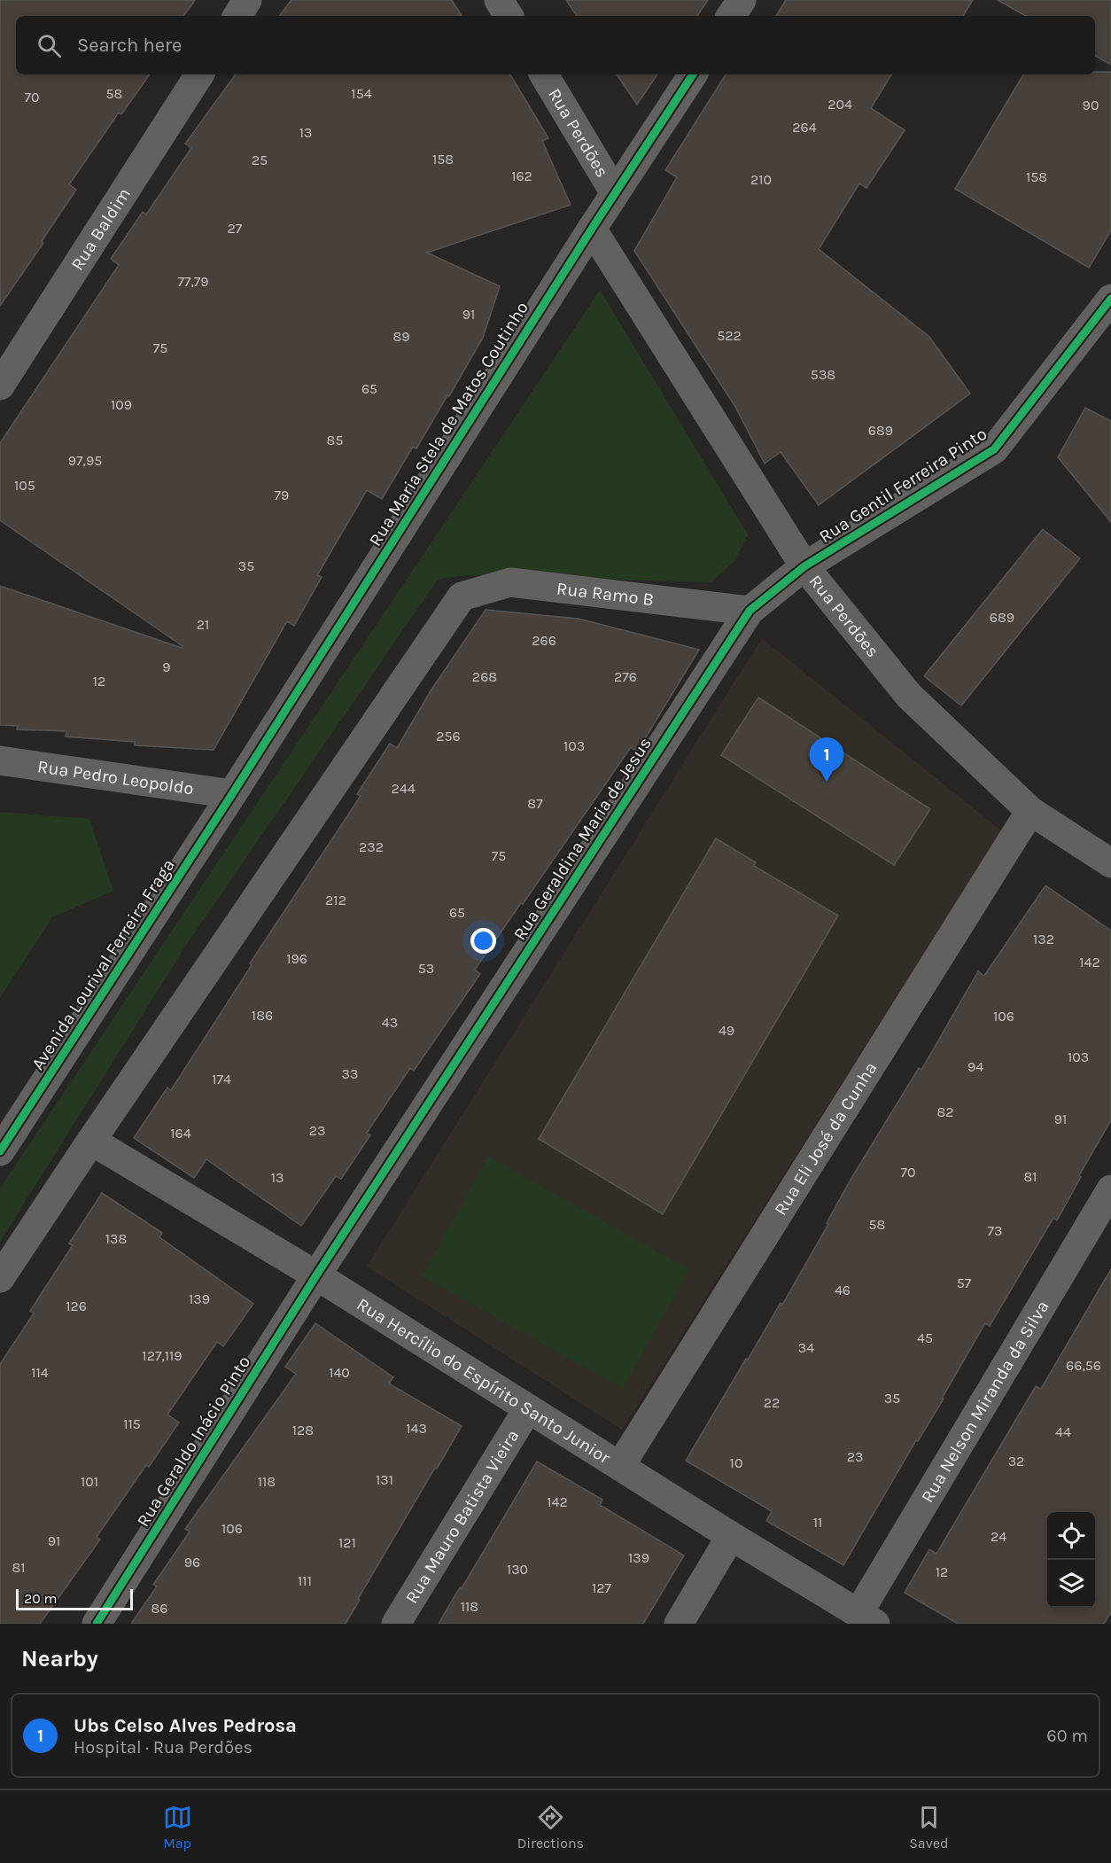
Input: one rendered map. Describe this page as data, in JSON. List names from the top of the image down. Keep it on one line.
{"streets":{"street":["Rua Perdões","Rua Baldim","Rua Maria Stela de Matos Coutinho","Rua Gentil Ferreira Pinto","Rua Ramo B","Rua Pedro Leopoldo","Rua Geraldina Maria de Jesus","Avenida Lourival Ferreira Fraga","Rua Eli José da Cunha","Rua Hercílio do Espírito Santo Junior","Rua Nelson Miranda da Silva","Rua Geraldo Inácio Pinto","Rua Mauro Batista Vieira"]},"crossings":[["Rua Perdões","Rua Maria Stela de Matos Coutinho"],["Rua Perdões","Rua Gentil Ferreira Pinto"],["Rua Perdões","Rua Geraldina Maria de Jesus"],["Rua Perdões","Rua Eli José da Cunha"],["Rua Maria Stela de Matos Coutinho","Rua Pedro Leopoldo"],["Rua Maria Stela de Matos Coutinho","Avenida Lourival Ferreira Fraga"],["Rua Gentil Ferreira Pinto","Rua Geraldina Maria de Jesus"],["Rua Ramo B","Rua Geraldina Maria de Jesus"],["Rua Ramo B","Rua Hercílio do Espírito Santo Junior"],["Rua Pedro Leopoldo","Avenida Lourival Ferreira Fraga"],["Rua Geraldina Maria de Jesus","Rua Hercílio do Espírito Santo Junior"],["Rua Geraldina Maria de Jesus","Rua Geraldo Inácio Pinto"],["Rua Eli José da Cunha","Rua Hercílio do Espírito Santo Junior"],["Rua Hercílio do Espírito Santo Junior","Rua Nelson Miranda da Silva"],["Rua Hercílio do Espírito Santo Junior","Rua Geraldo Inácio Pinto"],["Rua Hercílio do Espírito Santo Junior","Rua Mauro Batista Vieira"]],"house_numbers":["58","154","70","204","90","264","13","158","25","162","158","210","27","77,79","91","522","89","75","538","65","109","689","85","97,95","105","79","35","689","21","266","9","268","276","12","256","103","244","87","232","75","212","65","132","196","142","53","186","106","43","49","103","94","33","174","82","91","23","164","70","81","13","58","73","138","57","46","139","126","45","34","127,119","66,56","114","140","35","22","115","143","128","44","23","32","10","131","101","118","142","11","106","24","91","121","139","96","81","130","12","111","127","118","86"],"scale_bar":"20 m","page":{"search":"Search here","pins":"1","scale":"20 m","heading":"Nearby","list":[{"mark":"1","name":"Ubs Celso Alves Pedrosa","note":"Hospital · Rua Perdões","value":"60 m"}],"nav":["Map","Directions","Saved"]}}
